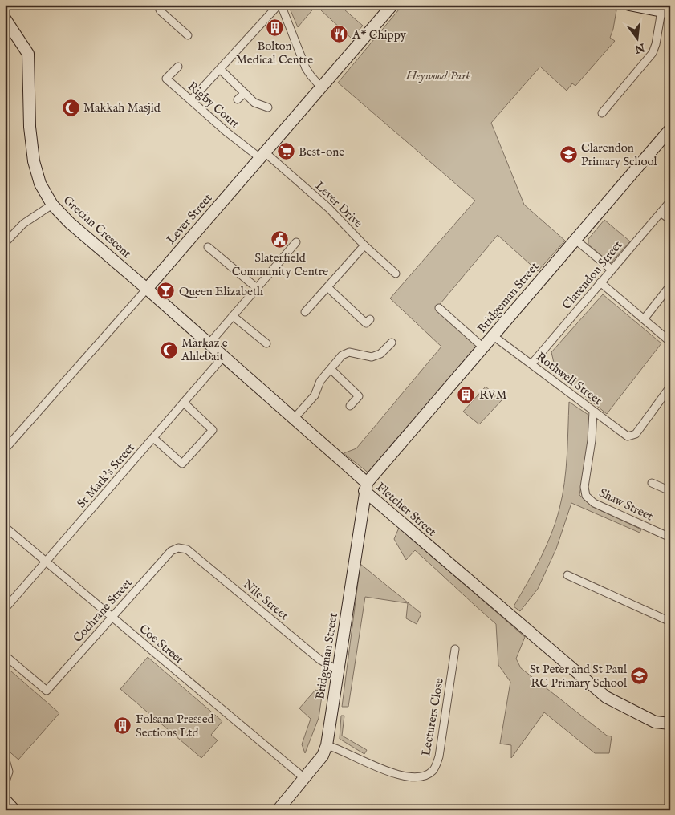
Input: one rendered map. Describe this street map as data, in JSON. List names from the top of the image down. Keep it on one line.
{"streets":{"street":["Rigby Court","Lever Drive","Lever Street","Grecian Crescent","Clarendon Street","Bridgeman Street","Rothwell Street","St Mark's Street","Shaw Street","Fletcher Street","Nile Street","Cochrane Street","Coe Street","Lecturers Close"]},"crossings":[["Rigby Court","Lever Drive"],["Rigby Court","Lever Street"],["Lever Drive","Lever Street"],["Lever Street","Grecian Crescent"],["Lever Street","Fletcher Street"],["Grecian Crescent","Fletcher Street"],["Clarendon Street","Rothwell Street"],["Bridgeman Street","Rothwell Street"],["Bridgeman Street","Fletcher Street"],["Bridgeman Street","Nile Street"],["Bridgeman Street","Coe Street"],["Bridgeman Street","Lecturers Close"],["Rothwell Street","Shaw Street"],["St Mark's Street","Fletcher Street"],["St Mark's Street","Coe Street"],["Nile Street","Cochrane Street"],["Cochrane Street","Coe Street"]],"parks":["Heywood Park"],"places":{"building":["Bolton Medical Centre","RVM","Folsana Pressed Sections Ltd"],"restaurant":["A* Chippy"],"mosque":["Makkah Masjid","Markaz e Ahlebait"],"supermarket":["Best-one"],"school or university":["Clarendon Primary School","St Peter and St Paul RC Primary School"],"public building":["Slaterfield Community Centre"],"bar":["Queen Elizabeth"]},"north":"bottom"}
